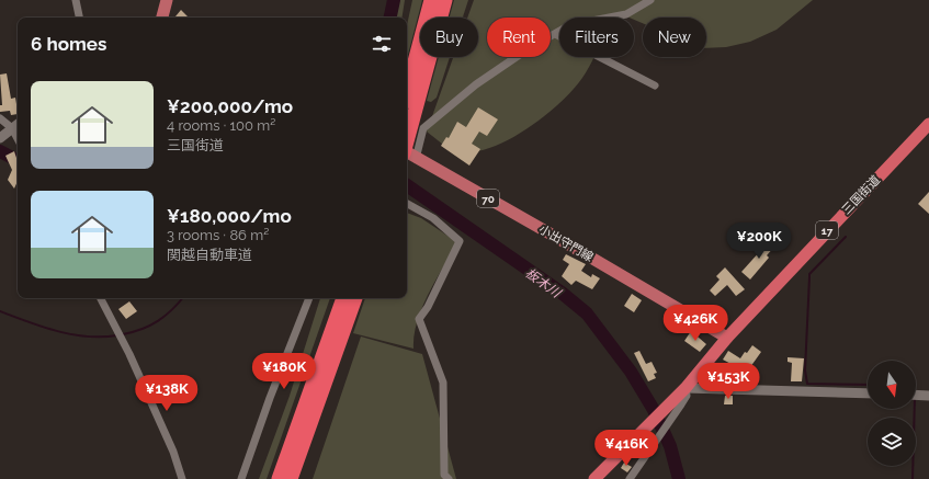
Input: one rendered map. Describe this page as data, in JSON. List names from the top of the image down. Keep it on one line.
{"streets":{"highway":["三国街道","17"],"main road":["70","小出守門線"]},"crossings":[["三国街道","小出守門線"]],"water":["板木川"],"north":"bottom","page":{"chip":["Buy","Rent","Filters","New"],"heading":"6 homes","list":[{"name":"¥200,000/mo","note":"4 rooms · 100 m² · 三国街道"},{"name":"¥180,000/mo","note":"3 rooms · 86 m² · 関越自動車道"}],"price":["¥200K","¥426K","¥180K","¥153K","¥138K","¥416K"]}}
